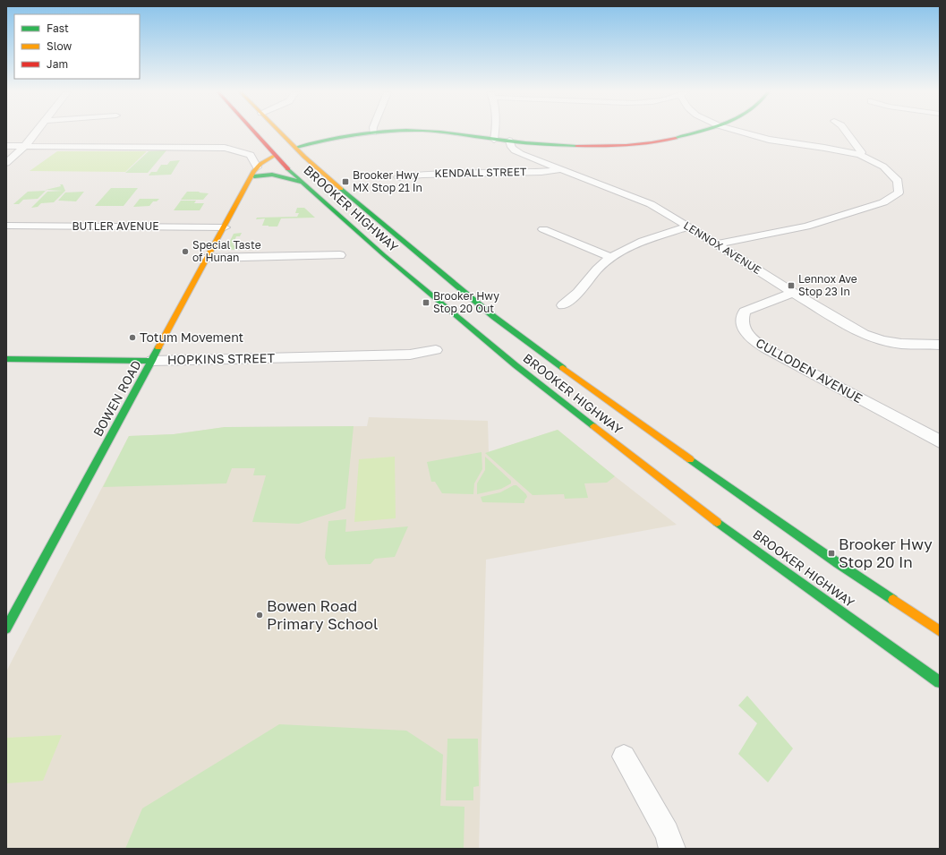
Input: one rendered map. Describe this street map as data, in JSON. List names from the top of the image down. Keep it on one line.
{"streets":{"main road":["BROOKER HIGHWAY","HOPKINS STREET","BOWEN ROAD"],"street":["KENDALL STREET","BUTLER AVENUE","LENNOX AVENUE","CULLODEN AVENUE"]},"crossings":[["KENDALL STREET","LENNOX AVENUE"],["BROOKER HIGHWAY","BOWEN ROAD"],["BUTLER AVENUE","BOWEN ROAD"],["LENNOX AVENUE","CULLODEN AVENUE"],["HOPKINS STREET","BOWEN ROAD"]],"places":{"transit":["Brooker Hwy MX Stop 21 In","Lennox Ave Stop 23 In","Brooker Hwy Stop 20 Out","Brooker Hwy Stop 20 In"],"other":["Special Taste of Hunan","Totum Movement","Bowen Road Primary School"]},"legend":["Fast","Slow","Jam"]}
